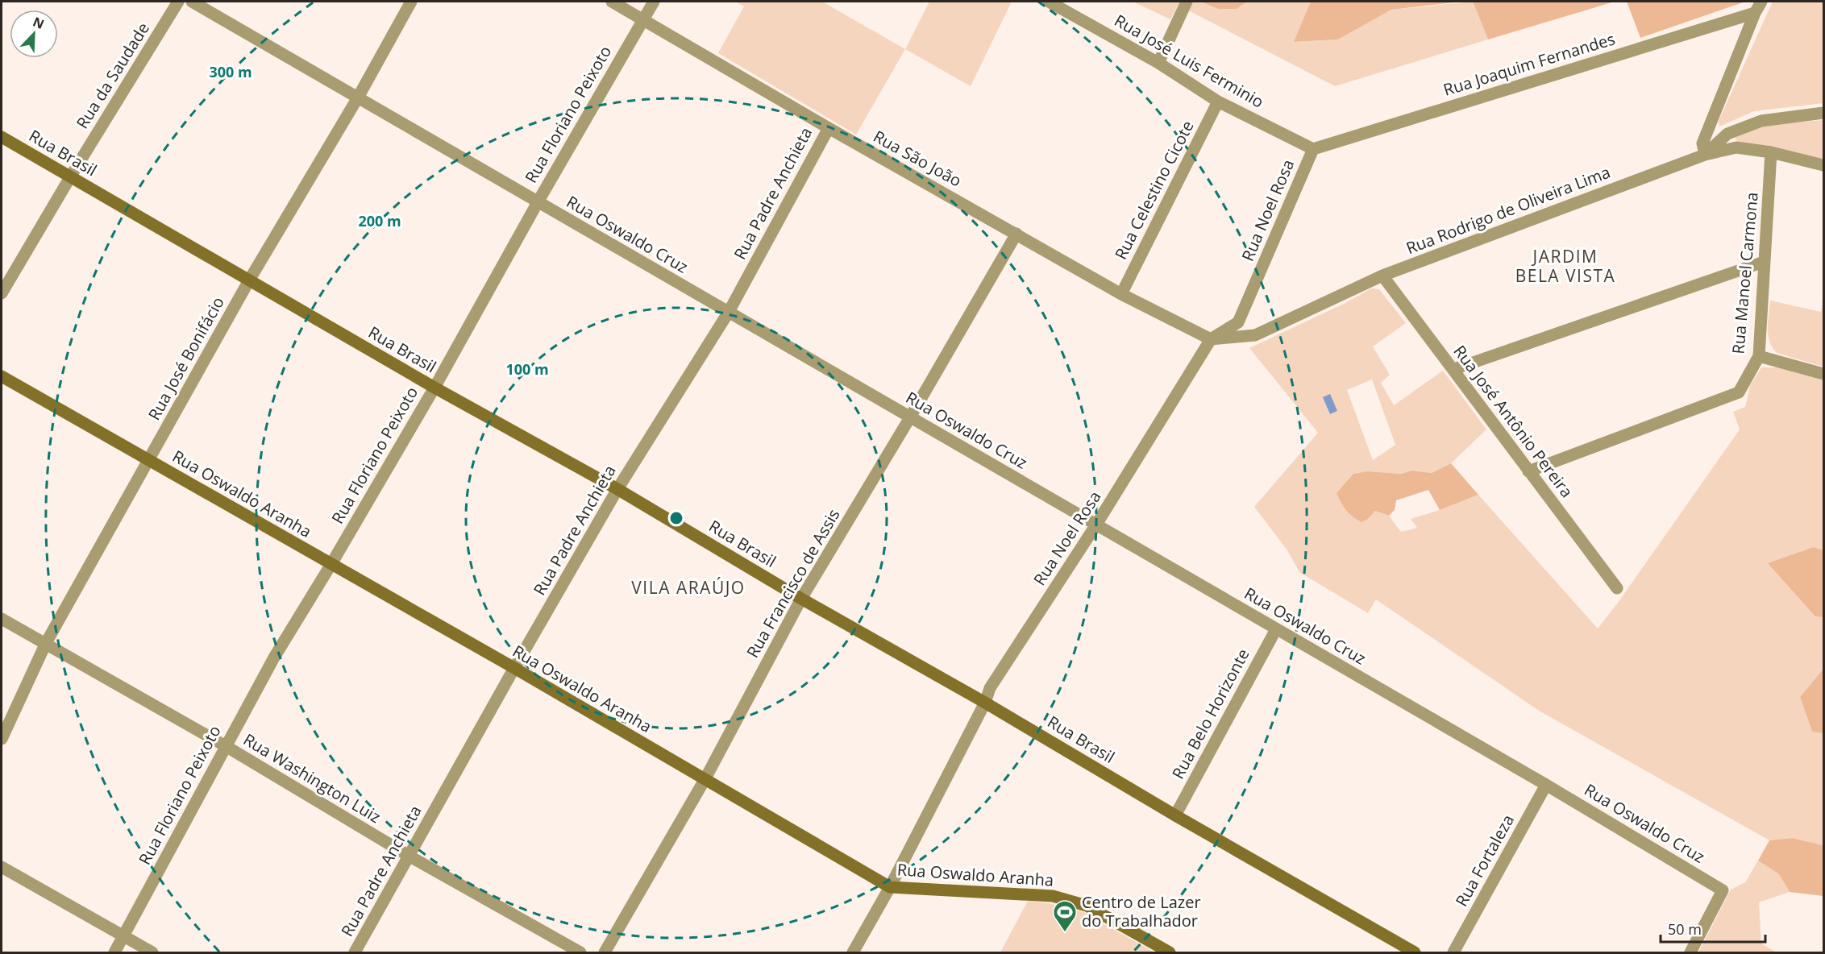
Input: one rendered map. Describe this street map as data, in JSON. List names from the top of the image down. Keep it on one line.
{"streets":{"street":["Rua José Luis Ferminio","Rua Joaquim Fernandes","Rua da Saudade","Rua Floriano Peixoto","Rua Brasil","Rua São João","Rua Celestino Cicote","Rua Padre Anchieta","Rua Noel Rosa","Rua Rodrigo de Oliveira Lima","Rua Oswaldo Cruz","Rua Manoel Carmona","Rua José Bonifácio","Rua José Antônio Pereira","Rua Oswaldo Aranha","Rua Francisco de Assis","Rua Belo Horizonte","Rua Washington Luiz","Rua Fortaleza"]},"crossings":[["Rua José Luis Ferminio","Rua Joaquim Fernandes"],["Rua José Luis Ferminio","Rua Celestino Cicote"],["Rua José Luis Ferminio","Rua Noel Rosa"],["Rua Joaquim Fernandes","Rua Noel Rosa"],["Rua da Saudade","Rua Brasil"],["Rua Floriano Peixoto","Rua Brasil"],["Rua Floriano Peixoto","Rua São João"],["Rua Floriano Peixoto","Rua Oswaldo Cruz"],["Rua Floriano Peixoto","Rua Oswaldo Aranha"],["Rua Floriano Peixoto","Rua Washington Luiz"],["Rua Brasil","Rua Padre Anchieta"],["Rua Brasil","Rua Noel Rosa"],["Rua Brasil","Rua José Bonifácio"],["Rua Brasil","Rua Francisco de Assis"],["Rua Brasil","Rua Belo Horizonte"],["Rua São João","Rua Celestino Cicote"],["Rua São João","Rua Padre Anchieta"],["Rua São João","Rua Noel Rosa"],["Rua São João","Rua Rodrigo de Oliveira Lima"],["Rua São João","Rua Francisco de Assis"],["Rua Padre Anchieta","Rua Oswaldo Cruz"],["Rua Padre Anchieta","Rua Oswaldo Aranha"],["Rua Padre Anchieta","Rua Washington Luiz"],["Rua Noel Rosa","Rua Rodrigo de Oliveira Lima"],["Rua Noel Rosa","Rua Oswaldo Cruz"],["Rua Noel Rosa","Rua Oswaldo Aranha"],["Rua Rodrigo de Oliveira Lima","Rua Manoel Carmona"],["Rua Rodrigo de Oliveira Lima","Rua José Antônio Pereira"],["Rua Oswaldo Cruz","Rua José Bonifácio"],["Rua Oswaldo Cruz","Rua Francisco de Assis"],["Rua Oswaldo Cruz","Rua Belo Horizonte"],["Rua Oswaldo Cruz","Rua Fortaleza"],["Rua Manoel Carmona","Rua José Antônio Pereira"],["Rua José Bonifácio","Rua Oswaldo Aranha"],["Rua José Bonifácio","Rua Washington Luiz"],["Rua Oswaldo Aranha","Rua Francisco de Assis"]],"districts":["JARDIM BELA VISTA","VILA ARAÚJO"],"places":{"sports":["Centro de Lazer do Trabalhador"]},"scale_bar":"50 m","north":"top right","rings":["300 m","200 m","100 m"]}
